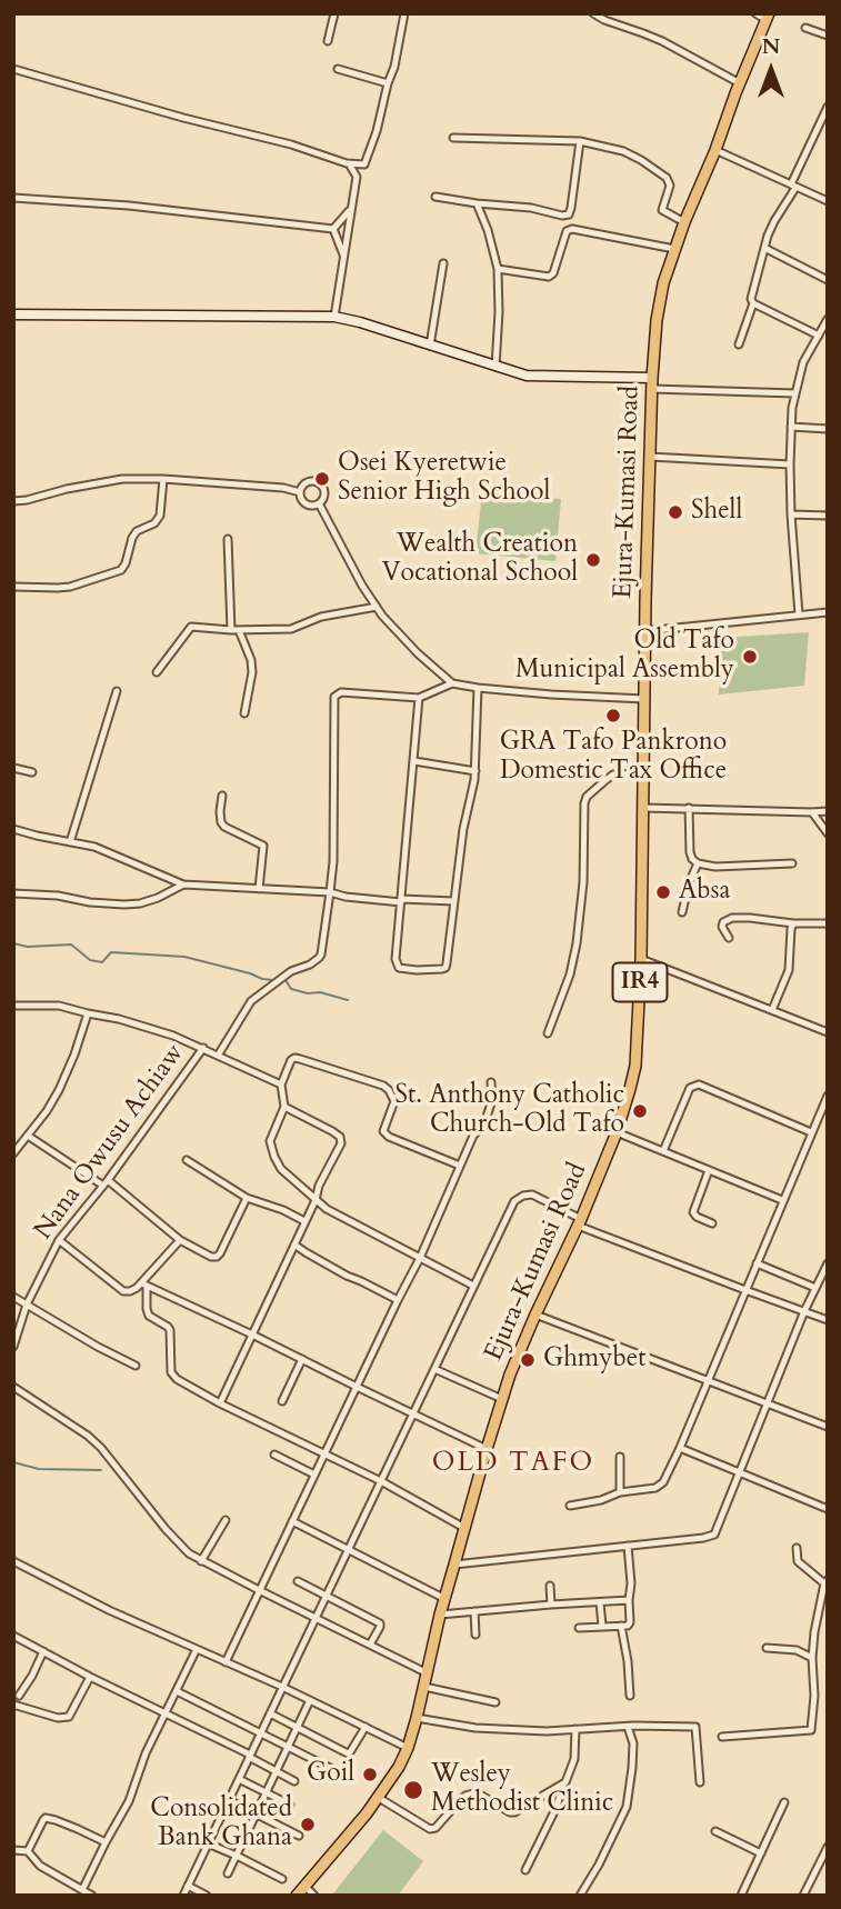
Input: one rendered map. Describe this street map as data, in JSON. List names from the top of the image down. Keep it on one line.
{"streets":{"main road":["Ejura-Kumasi Road","IR4"],"street":["Nana Owusu Achiaw"]},"districts":["OLD TAFO"],"places":["Osei Kyeretwie Senior High School","Shell","Wealth Creation Vocational School","Old Tafo Municipal Assembly","GRA Tafo Pankrono Domestic Tax Office","Absa","St. Anthony Catholic Church-Old Tafo","Ghmybet","Goil","Wesley Methodist Clinic","Consolidated Bank Ghana"],"north":"top"}
